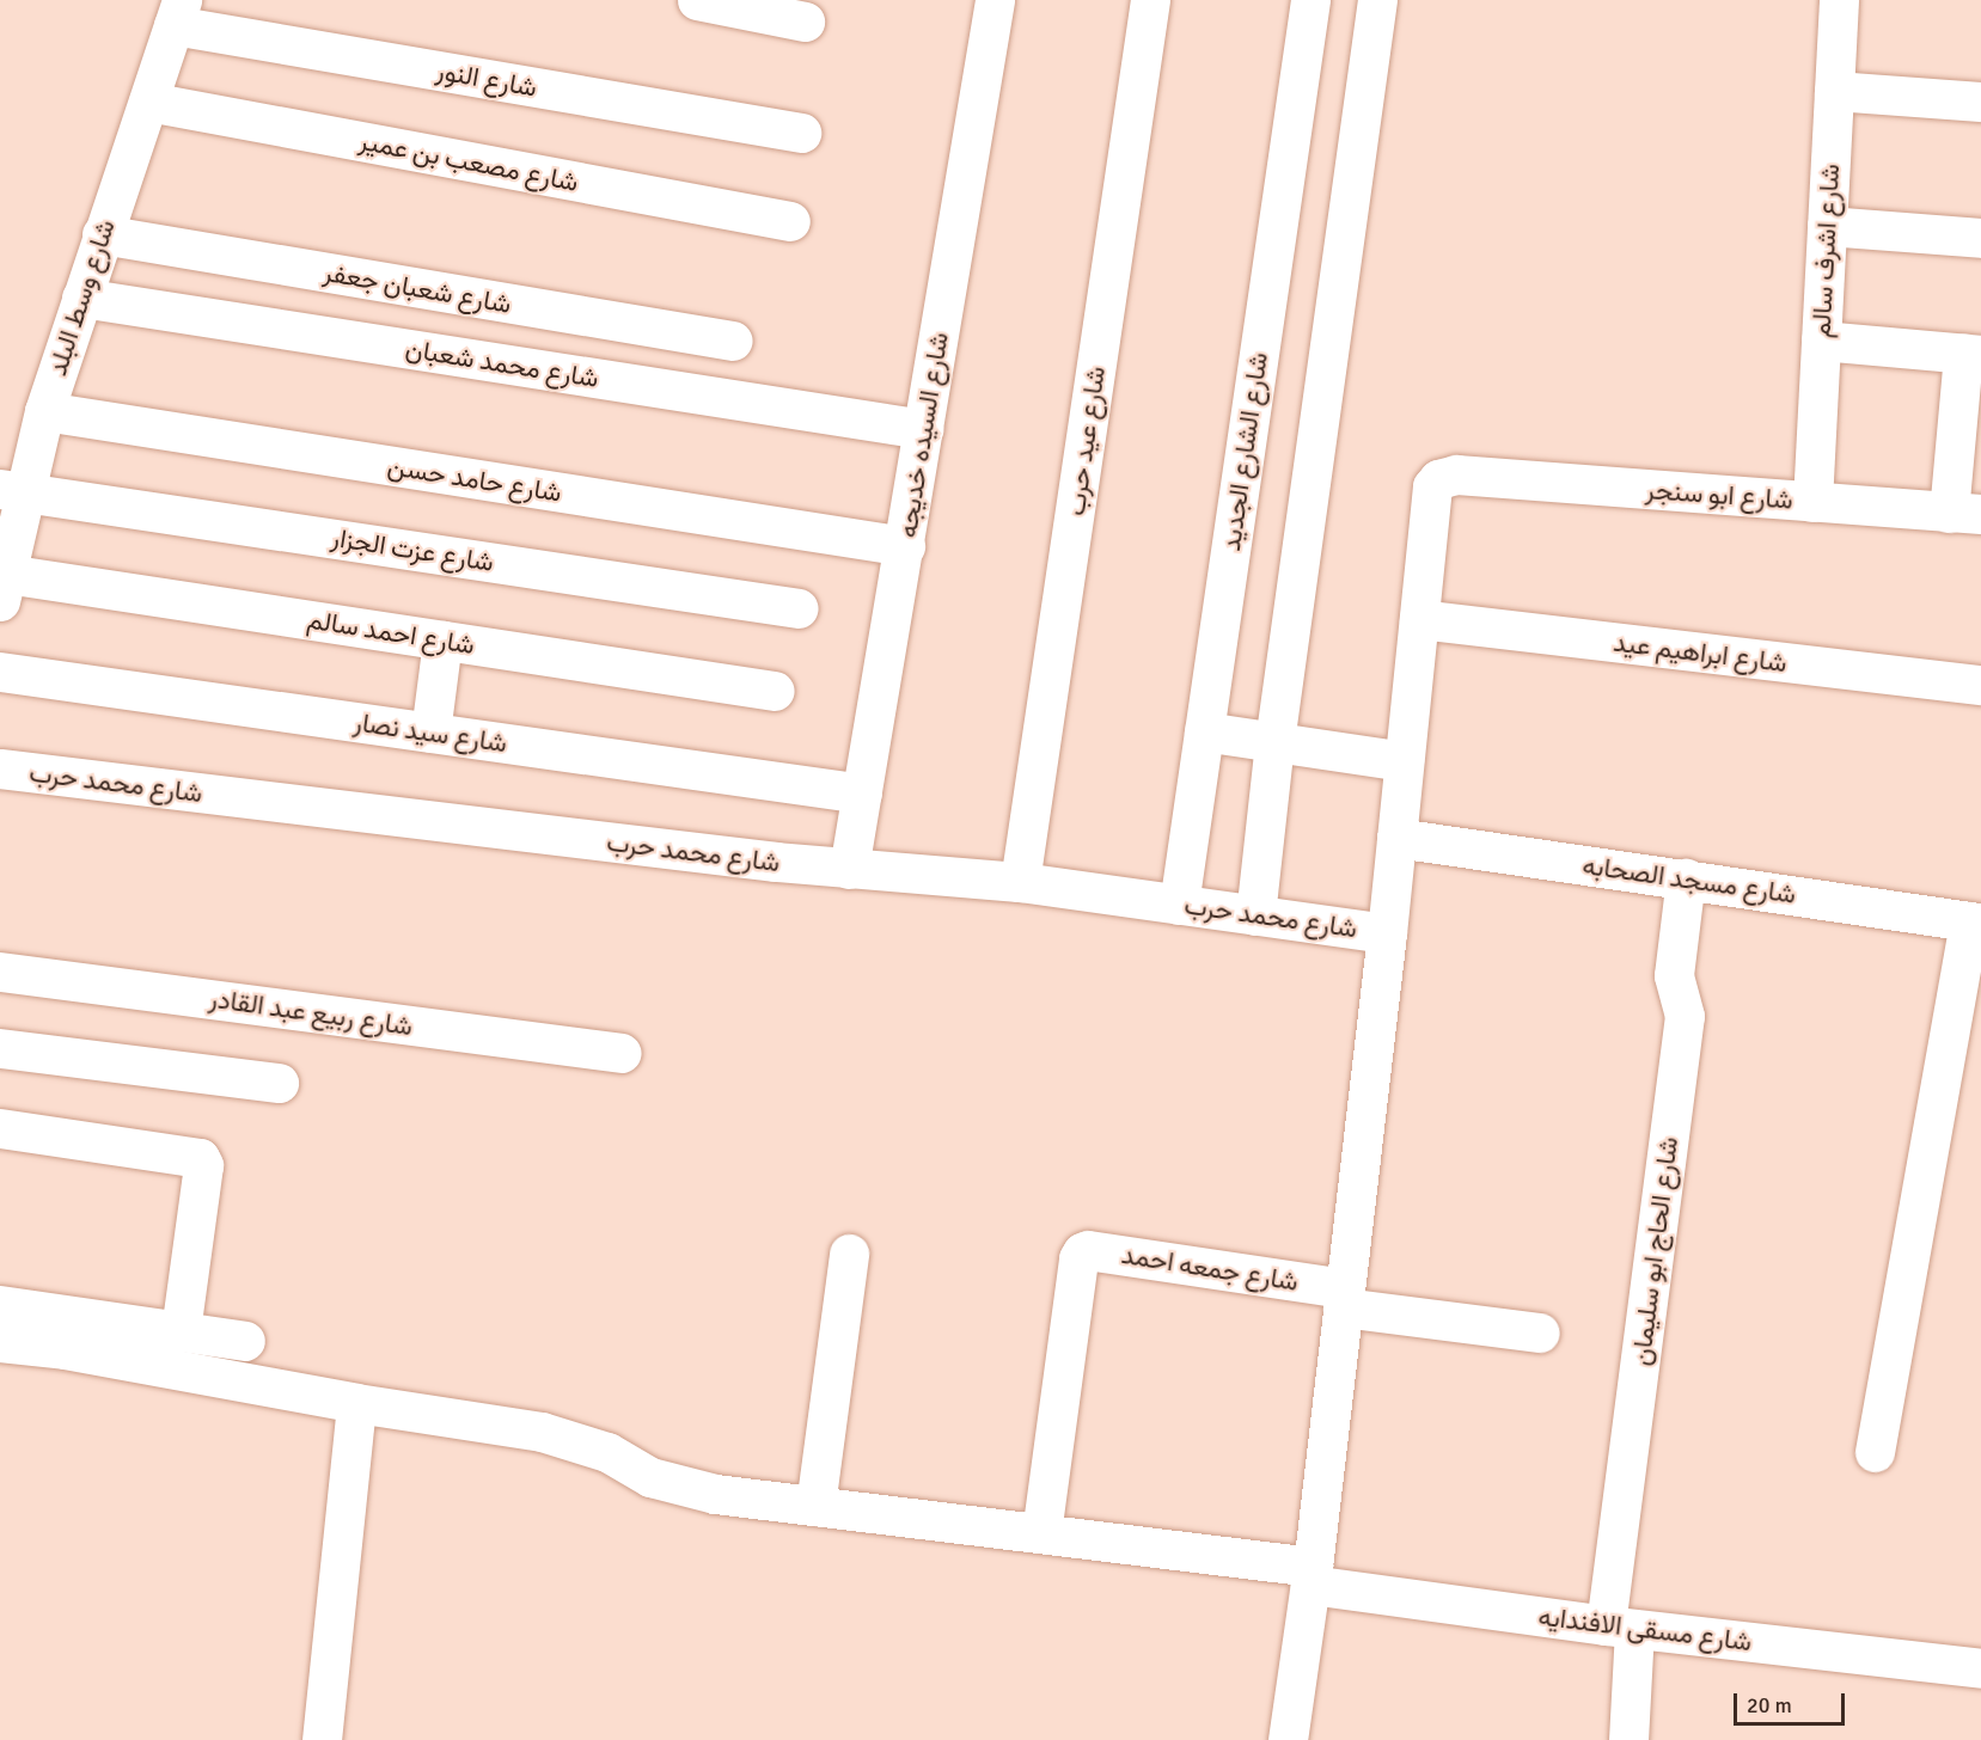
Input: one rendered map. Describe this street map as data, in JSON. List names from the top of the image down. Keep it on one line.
{"streets":{"street":["شارع النور","شارع مصعب بن عمير","شارع اشرف سالم","شارع شعبان جعفر","شارع وسط البلد","شارع محمد شعبان","شارع السيده خديجه","شارع عيد حرب","شارع الشارع الجديد","شارع حامد حسن","شارع ابو سنجر","شارع عزت الجزار","شارع احمد سالم","شارع ابراهيم عيد","شارع سيد نصار","شارع محمد حرب","شارع مسجد الصحابه","شارع ربيع عبد القادر","شارع الحاج ابو سليمان","شارع جمعه احمد","شارع مسقى الافندايه"]},"crossings":[["شارع النور","شارع وسط البلد"],["شارع مصعب بن عمير","شارع وسط البلد"],["شارع اشرف سالم","شارع ابو سنجر"],["شارع شعبان جعفر","شارع وسط البلد"],["شارع وسط البلد","شارع محمد شعبان"],["شارع وسط البلد","شارع حامد حسن"],["شارع وسط البلد","شارع عزت الجزار"],["شارع وسط البلد","شارع احمد سالم"],["شارع محمد شعبان","شارع السيده خديجه"],["شارع السيده خديجه","شارع حامد حسن"],["شارع السيده خديجه","شارع سيد نصار"],["شارع السيده خديجه","شارع محمد حرب"],["شارع عيد حرب","شارع محمد حرب"],["شارع الشارع الجديد","شارع محمد حرب"],["شارع ابو سنجر","شارع ابراهيم عيد"],["شارع مسجد الصحابه","شارع الحاج ابو سليمان"],["شارع الحاج ابو سليمان","شارع مسقى الافندايه"],["شارع جمعه احمد","شارع مسقى الافندايه"]],"scale_bar":"20 m"}
